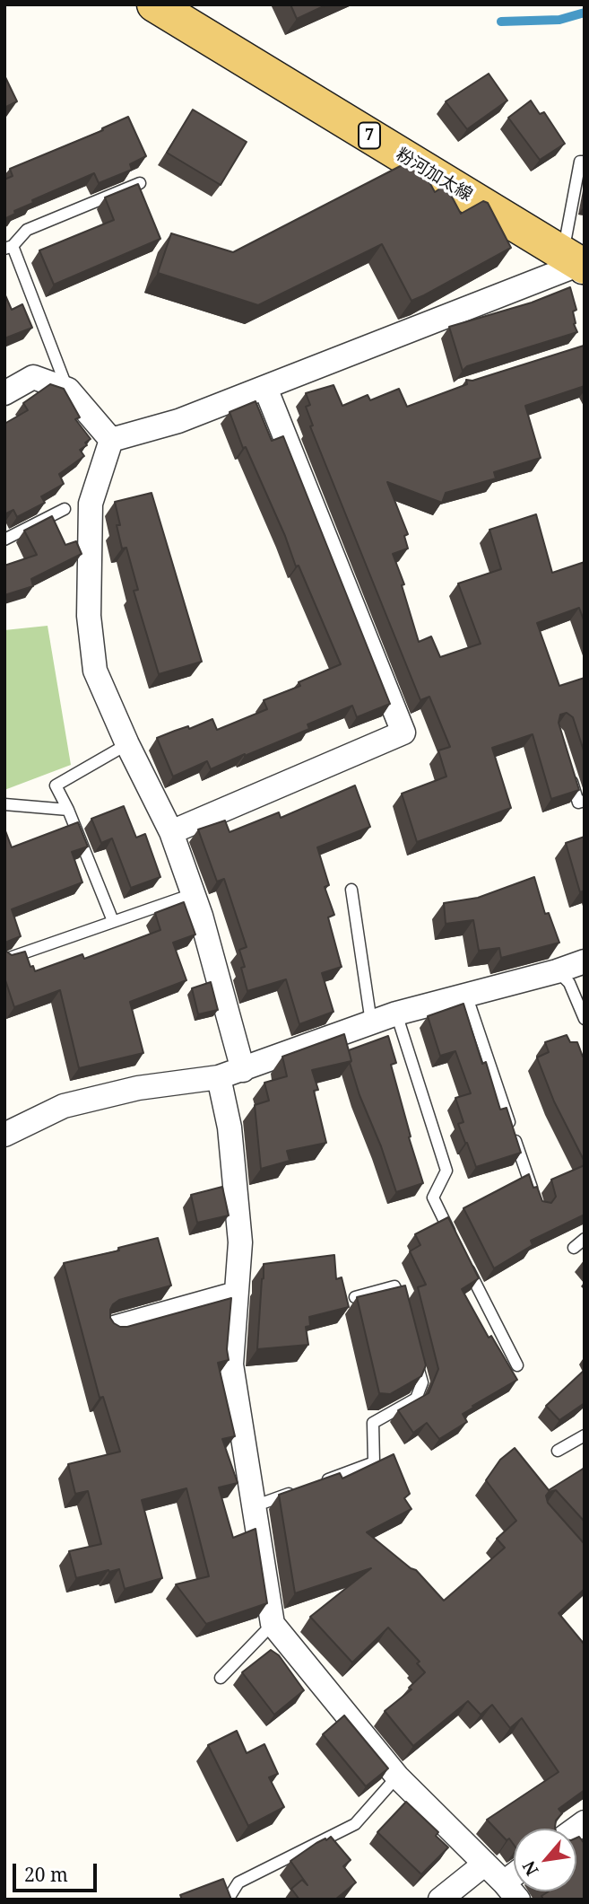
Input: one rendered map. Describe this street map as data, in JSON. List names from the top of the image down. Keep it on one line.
{"streets":{"main road":["7","粉河加太線"]},"scale_bar":"20 m","north":"bottom left"}
